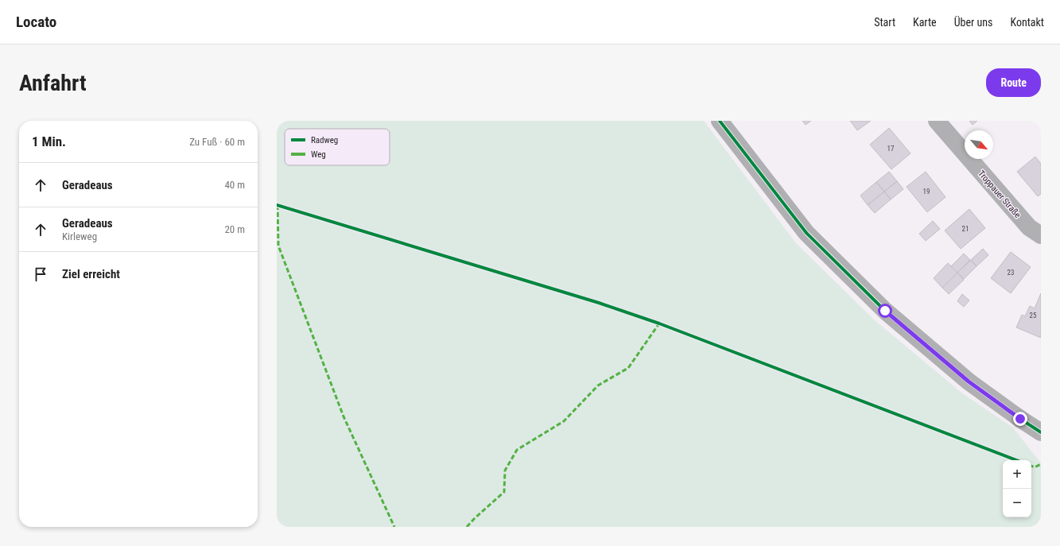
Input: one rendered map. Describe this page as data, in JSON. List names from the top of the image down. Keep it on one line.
{"streets":{"street":["Troppauer Straße"]},"house_numbers":["17","19","21","23","25"],"legend":["Radweg","Weg"],"north":"bottom right","page":{"header":"Locato","nav":["Start","Karte","Über uns","Kontakt"],"buttons":"Route","title":"Anfahrt","heading":["1 Min.","Zu Fuß · 60 m"],"list":[["Geradeaus","40 m"],["Geradeaus","Kirleweg","20 m"],"Ziel erreicht"],"map_buttons":["+","−"]}}
